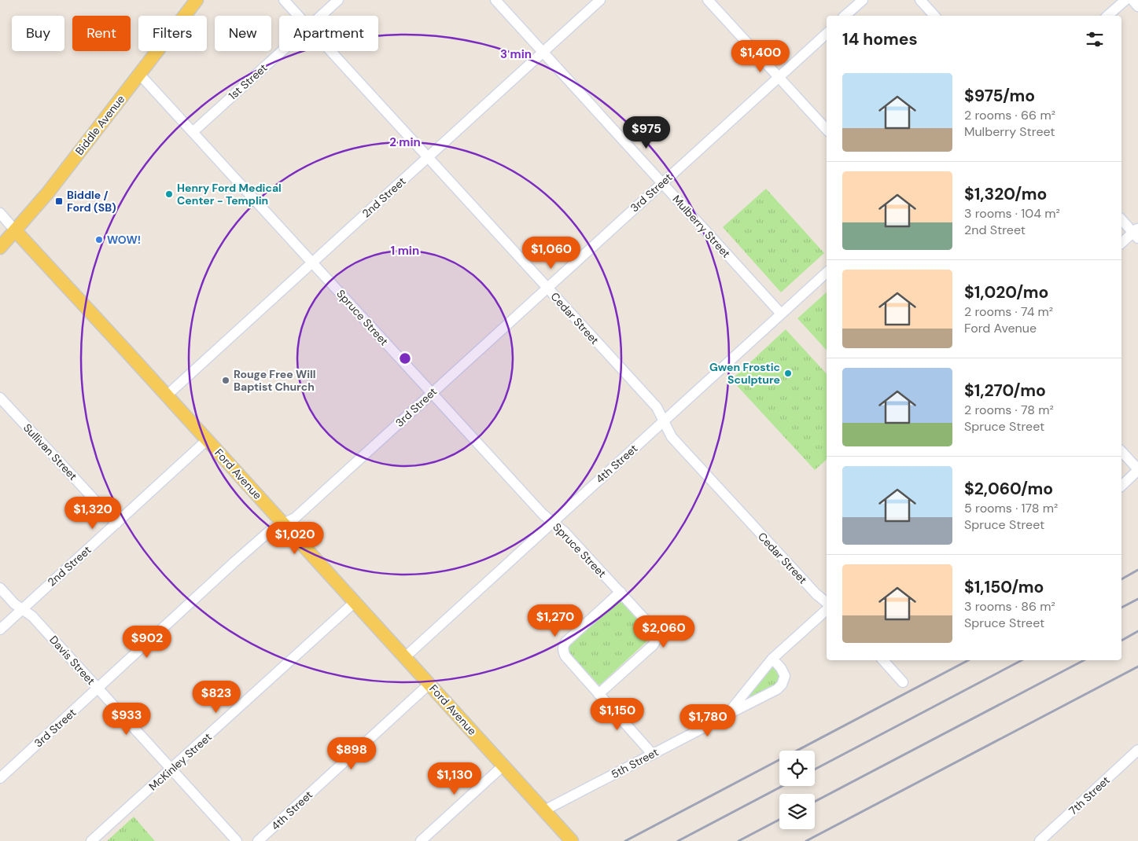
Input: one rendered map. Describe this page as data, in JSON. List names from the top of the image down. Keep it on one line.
{"streets":{"main road":["Biddle Avenue","Ford Avenue"],"street":["1st Street","3rd Street","2nd Street","Mulberry Street","Spruce Street","Cedar Street","Sullivan Street","4th Street","Davis Street","McKinley Street","5th Street","7th Street"]},"crossings":[["1st Street","Spruce Street"],["Biddle Avenue","Spruce Street"],["Biddle Avenue","Ford Avenue"],["3rd Street","Mulberry Street"],["3rd Street","Spruce Street"],["3rd Street","Cedar Street"],["3rd Street","Ford Avenue"],["3rd Street","Davis Street"],["2nd Street","Mulberry Street"],["2nd Street","Spruce Street"],["2nd Street","Cedar Street"],["2nd Street","Sullivan Street"],["2nd Street","Ford Avenue"],["2nd Street","Davis Street"],["Mulberry Street","4th Street"],["Spruce Street","4th Street"],["Cedar Street","4th Street"],["4th Street","Ford Avenue"],["Ford Avenue","McKinley Street"],["Ford Avenue","5th Street"],["Davis Street","McKinley Street"]],"places":{"other":["Henry Ford Medical Center - Templin","WOW!","Gwen Frostic Sculpture","Rouge Free Will Baptist Church"],"transit":["Biddle / Ford (SB)"]},"page":{"chip":["Buy","Rent","Filters","New","Apartment"],"heading":"14 homes","price":["$1,400","$975","$1,060","$1,320","$1,020","$1,270","$2,060","$902","$823","$1,150","$933","$1,780","$898","$1,130"],"list":[{"name":"$975/mo","note":"2 rooms · 66 m² · Mulberry Street"},{"name":"$1,320/mo","note":"3 rooms · 104 m² · 2nd Street"},{"name":"$1,020/mo","note":"2 rooms · 74 m² · Ford Avenue"},{"name":"$1,270/mo","note":"2 rooms · 78 m² · Spruce Street"},{"name":"$2,060/mo","note":"5 rooms · 178 m² · Spruce Street"},{"name":"$1,150/mo","note":"3 rooms · 86 m² · Spruce Street"}]},"rings":["3 min","2 min","1 min"]}
